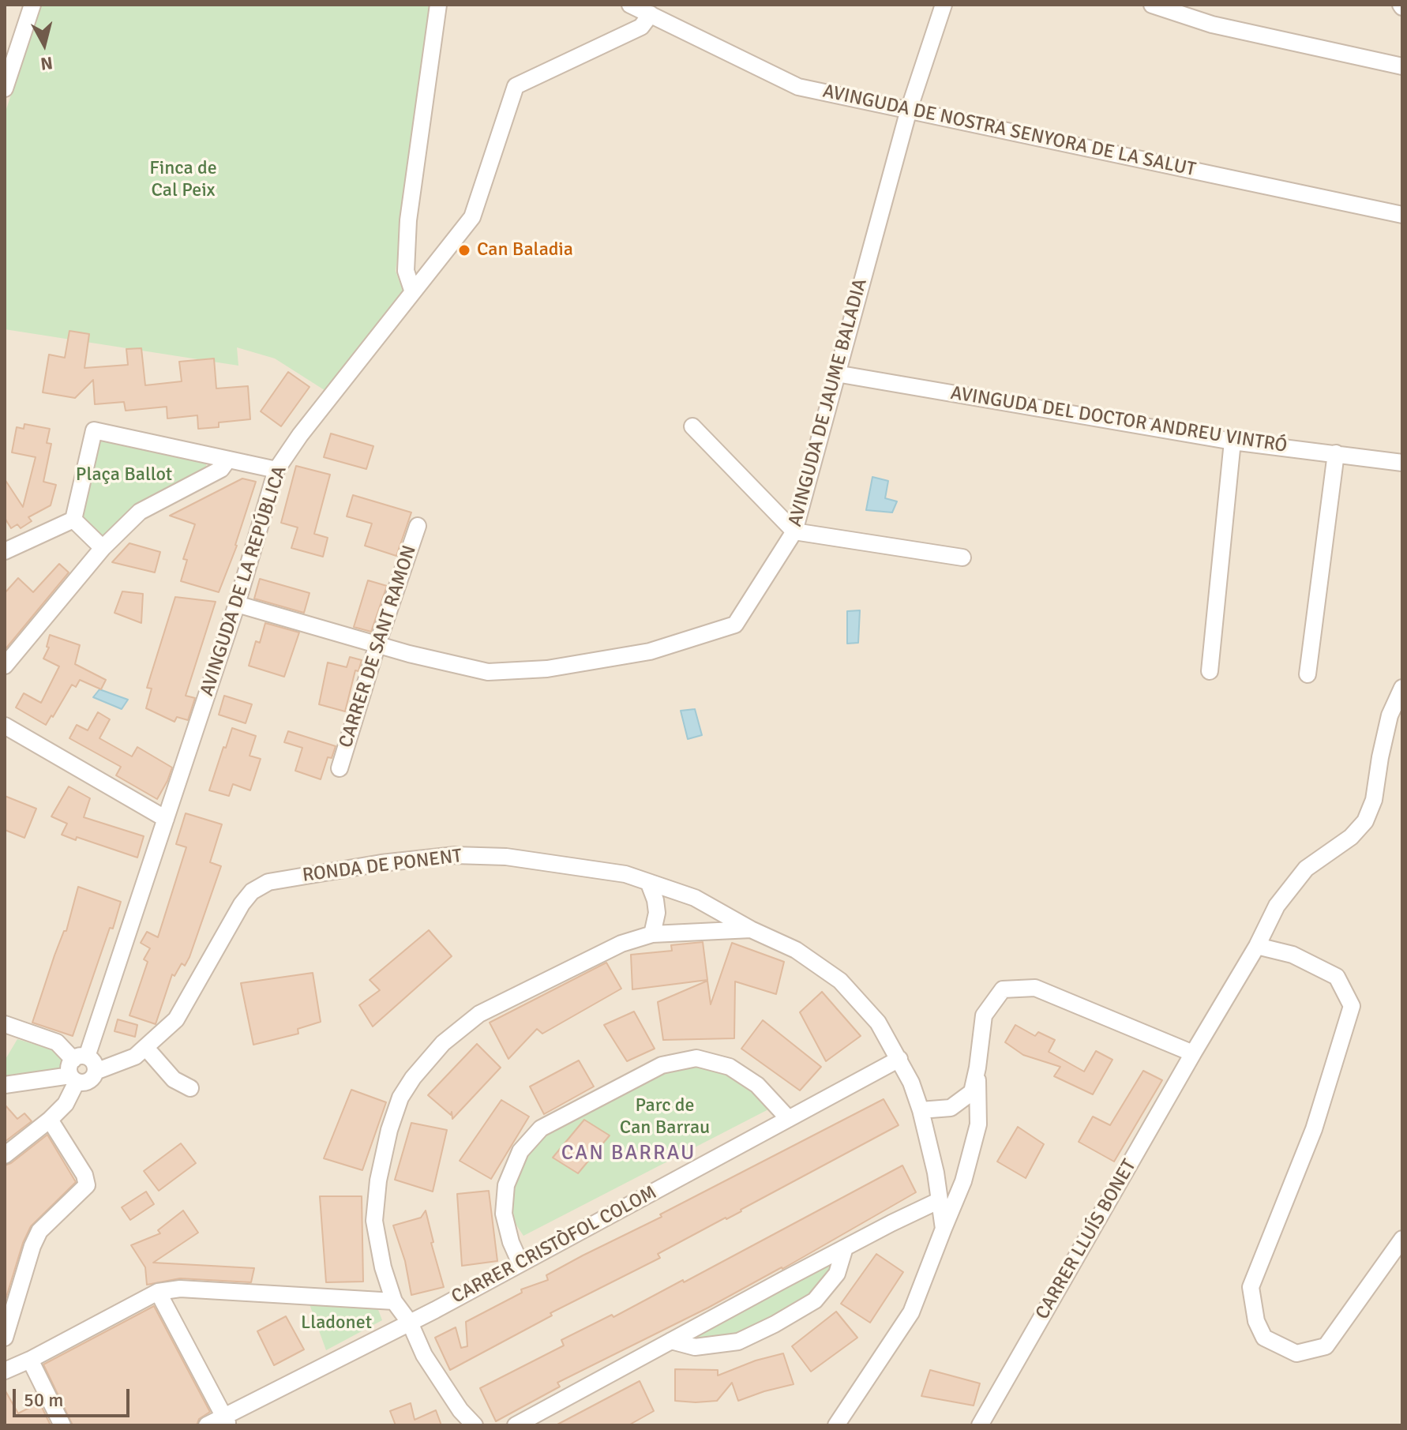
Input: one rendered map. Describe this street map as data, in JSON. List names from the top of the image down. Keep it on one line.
{"streets":{"street":["AVINGUDA DE NOSTRA SENYORA DE LA SALUT","AVINGUDA DE JAUME BALADIA","AVINGUDA DEL DOCTOR ANDREU VINTRÓ","AVINGUDA DE LA REPÚBLICA","CARRER DE SANT RAMON","RONDA DE PONENT","CARRER LLUÍS BONET","CARRER CRISTÒFOL COLOM"]},"crossings":[["AVINGUDA DE NOSTRA SENYORA DE LA SALUT","AVINGUDA DE JAUME BALADIA"],["AVINGUDA DE NOSTRA SENYORA DE LA SALUT","AVINGUDA DE LA REPÚBLICA"],["AVINGUDA DE JAUME BALADIA","AVINGUDA DEL DOCTOR ANDREU VINTRÓ"],["AVINGUDA DE JAUME BALADIA","AVINGUDA DE LA REPÚBLICA"],["AVINGUDA DE JAUME BALADIA","CARRER DE SANT RAMON"],["AVINGUDA DE LA REPÚBLICA","RONDA DE PONENT"],["RONDA DE PONENT","CARRER CRISTÒFOL COLOM"]],"districts":["CAN BARRAU"],"parks":["Finca de Cal Peix","Plaça Ballot","Parc de Can Barrau","Lladonet"],"places":["Can Baladia"],"scale_bar":"50 m","north":"bottom"}
